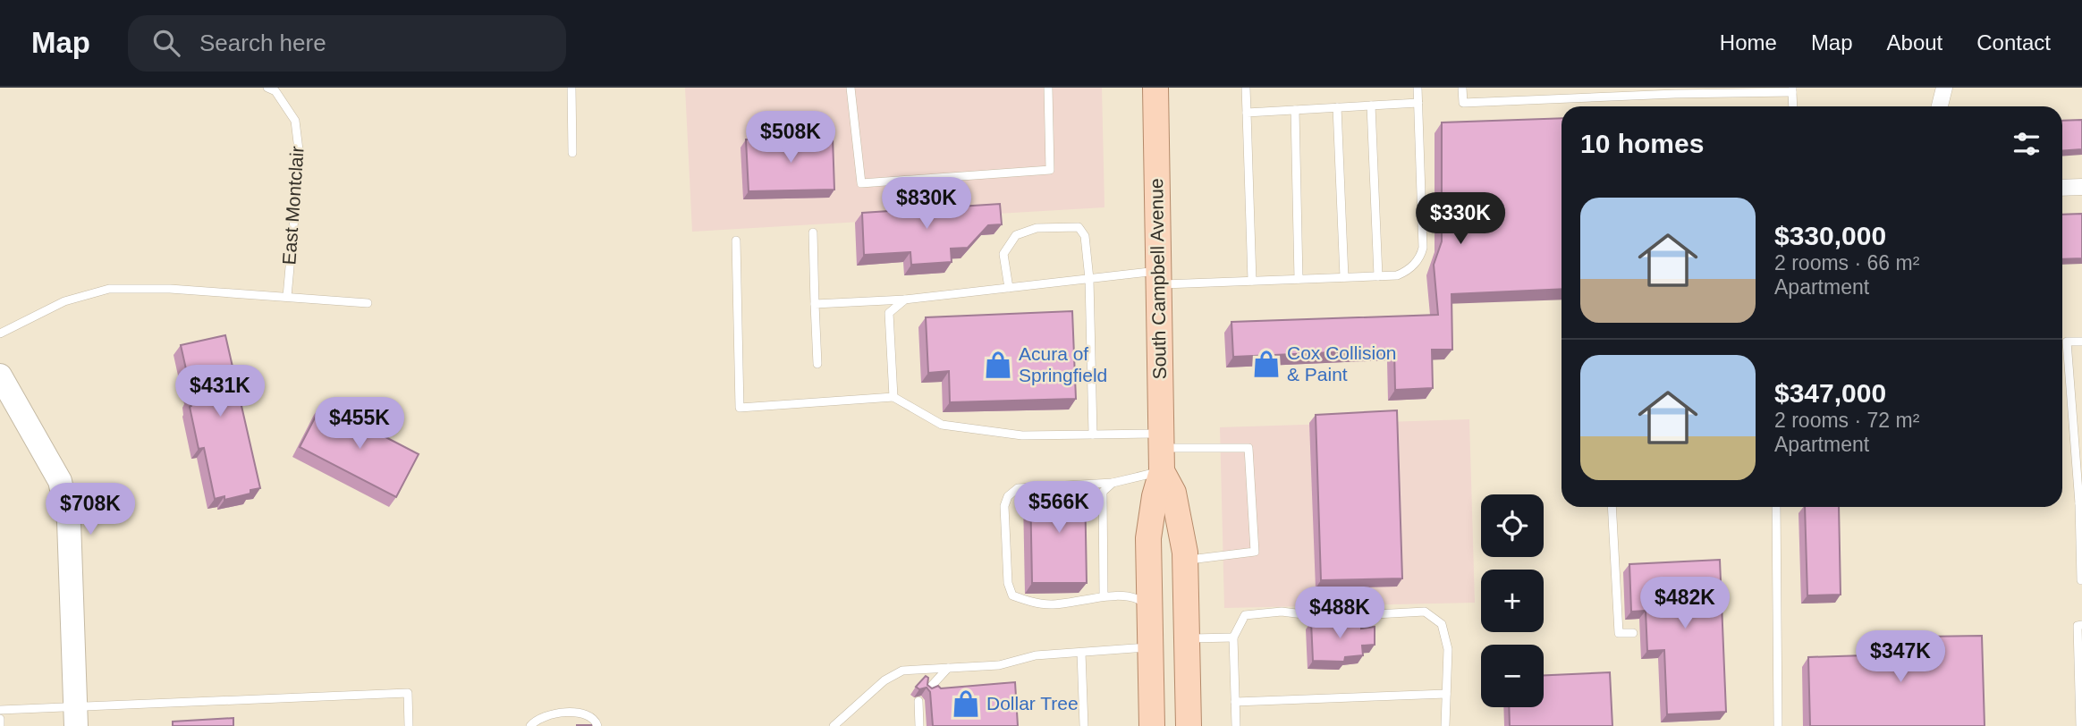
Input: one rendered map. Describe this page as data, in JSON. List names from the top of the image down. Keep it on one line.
{"streets":{"main road":["South Campbell Avenue"],"lane":["East Montclair"]},"places":{"shop":["Cox Collision & Paint","Acura of Springfield","Dollar Tree"]},"page":{"header":"Map","search":"Search here","nav":["Home","Map","About","Contact"],"heading":"10 homes","price":["$508K","$830K","$330K","$431K","$455K","$566K","$708K","$482K","$488K","$347K"],"list":[{"name":"$330,000","note":"2 rooms · 66 m² · Apartment"},{"name":"$347,000","note":"2 rooms · 72 m² · Apartment"}],"map_buttons":["+","−"]}}
